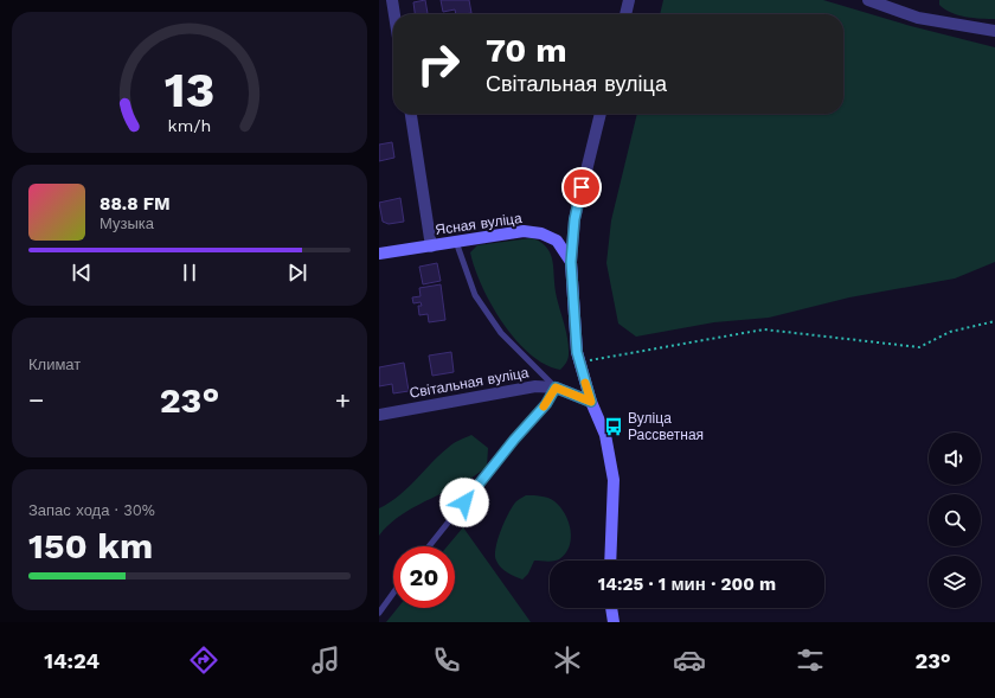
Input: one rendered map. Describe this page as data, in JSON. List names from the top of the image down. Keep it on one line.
{"streets":{"street":["Ясная вуліца","Світальная вуліца"]},"places":{"bus stop":["Вуліца Рассветная"]},"page":{"turn":["70 m","Світальная вуліца"],"song":["88.8 FM","Музыка"],"tile":["Климат",["Запас хода · 30%","150 km"]],"heat":["−","23°","+"],"limit":"20","trip":"14:25 · 1 мин · 200 m","tabs":["14:24","23°"],"gauge":["13","km/h"]}}
